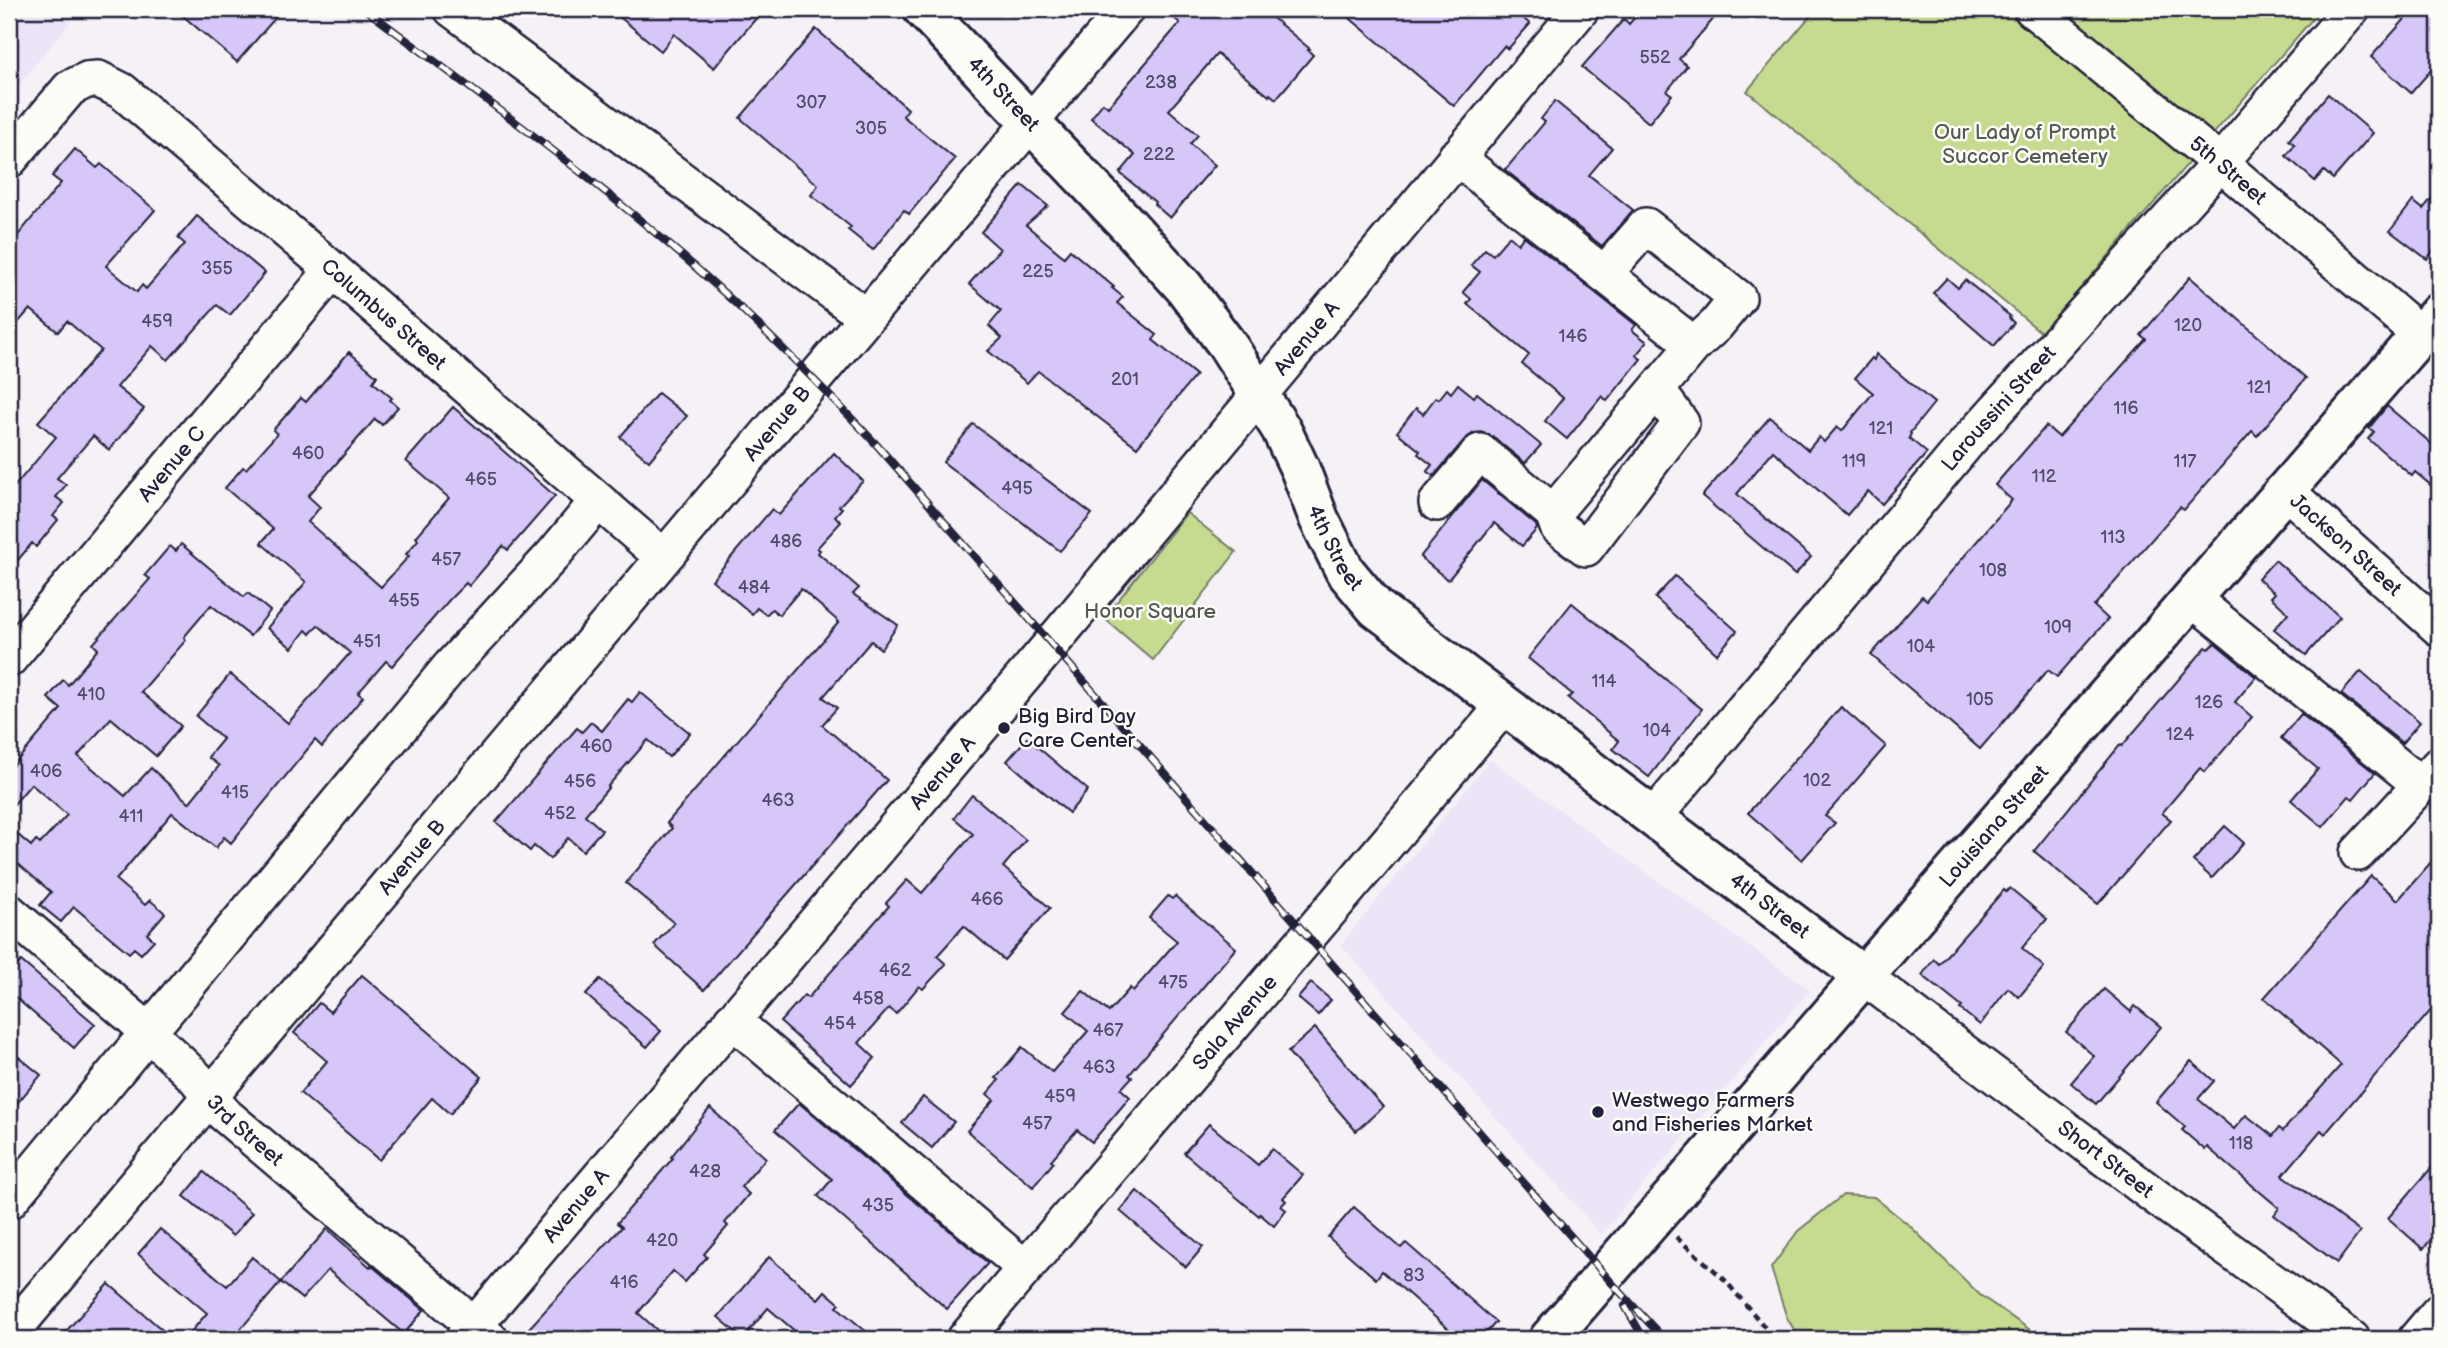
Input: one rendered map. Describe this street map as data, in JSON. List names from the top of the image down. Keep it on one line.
{"streets":{"main road":["4th Street","Louisiana Street"],"street":["5th Street","Columbus Street","Avenue A","Laroussini Street","Avenue B","Avenue C","Jackson Street","Sala Avenue","3rd Street","Short Street"]},"crossings":[["4th Street","Avenue A"],["4th Street","Laroussini Street"],["4th Street","Louisiana Street"],["4th Street","Sala Avenue"],["4th Street","Short Street"],["5th Street","Laroussini Street"],["5th Street","Louisiana Street"],["Columbus Street","Avenue B"],["Columbus Street","Avenue C"],["Avenue A","3rd Street"],["Avenue B","3rd Street"],["Jackson Street","Louisiana Street"],["Louisiana Street","Short Street"]],"parks":["Our Lady of Prompt Succor Cemetery","Honor Square"],"places":["Big Bird Day Care Center","Westwego Farmers and Fisheries Market"],"house_numbers":["552","238","307","305","222","355","225","459","120","146","201","121","116","121","460","119","117","112","465","495","113","486","457","108","484","455","109","451","104","114","410","105","126","104","124","460","406","102","456","415","463","452","411","466","462","475","458","454","467","463","459","457","118","428","435","420","83","416"]}
